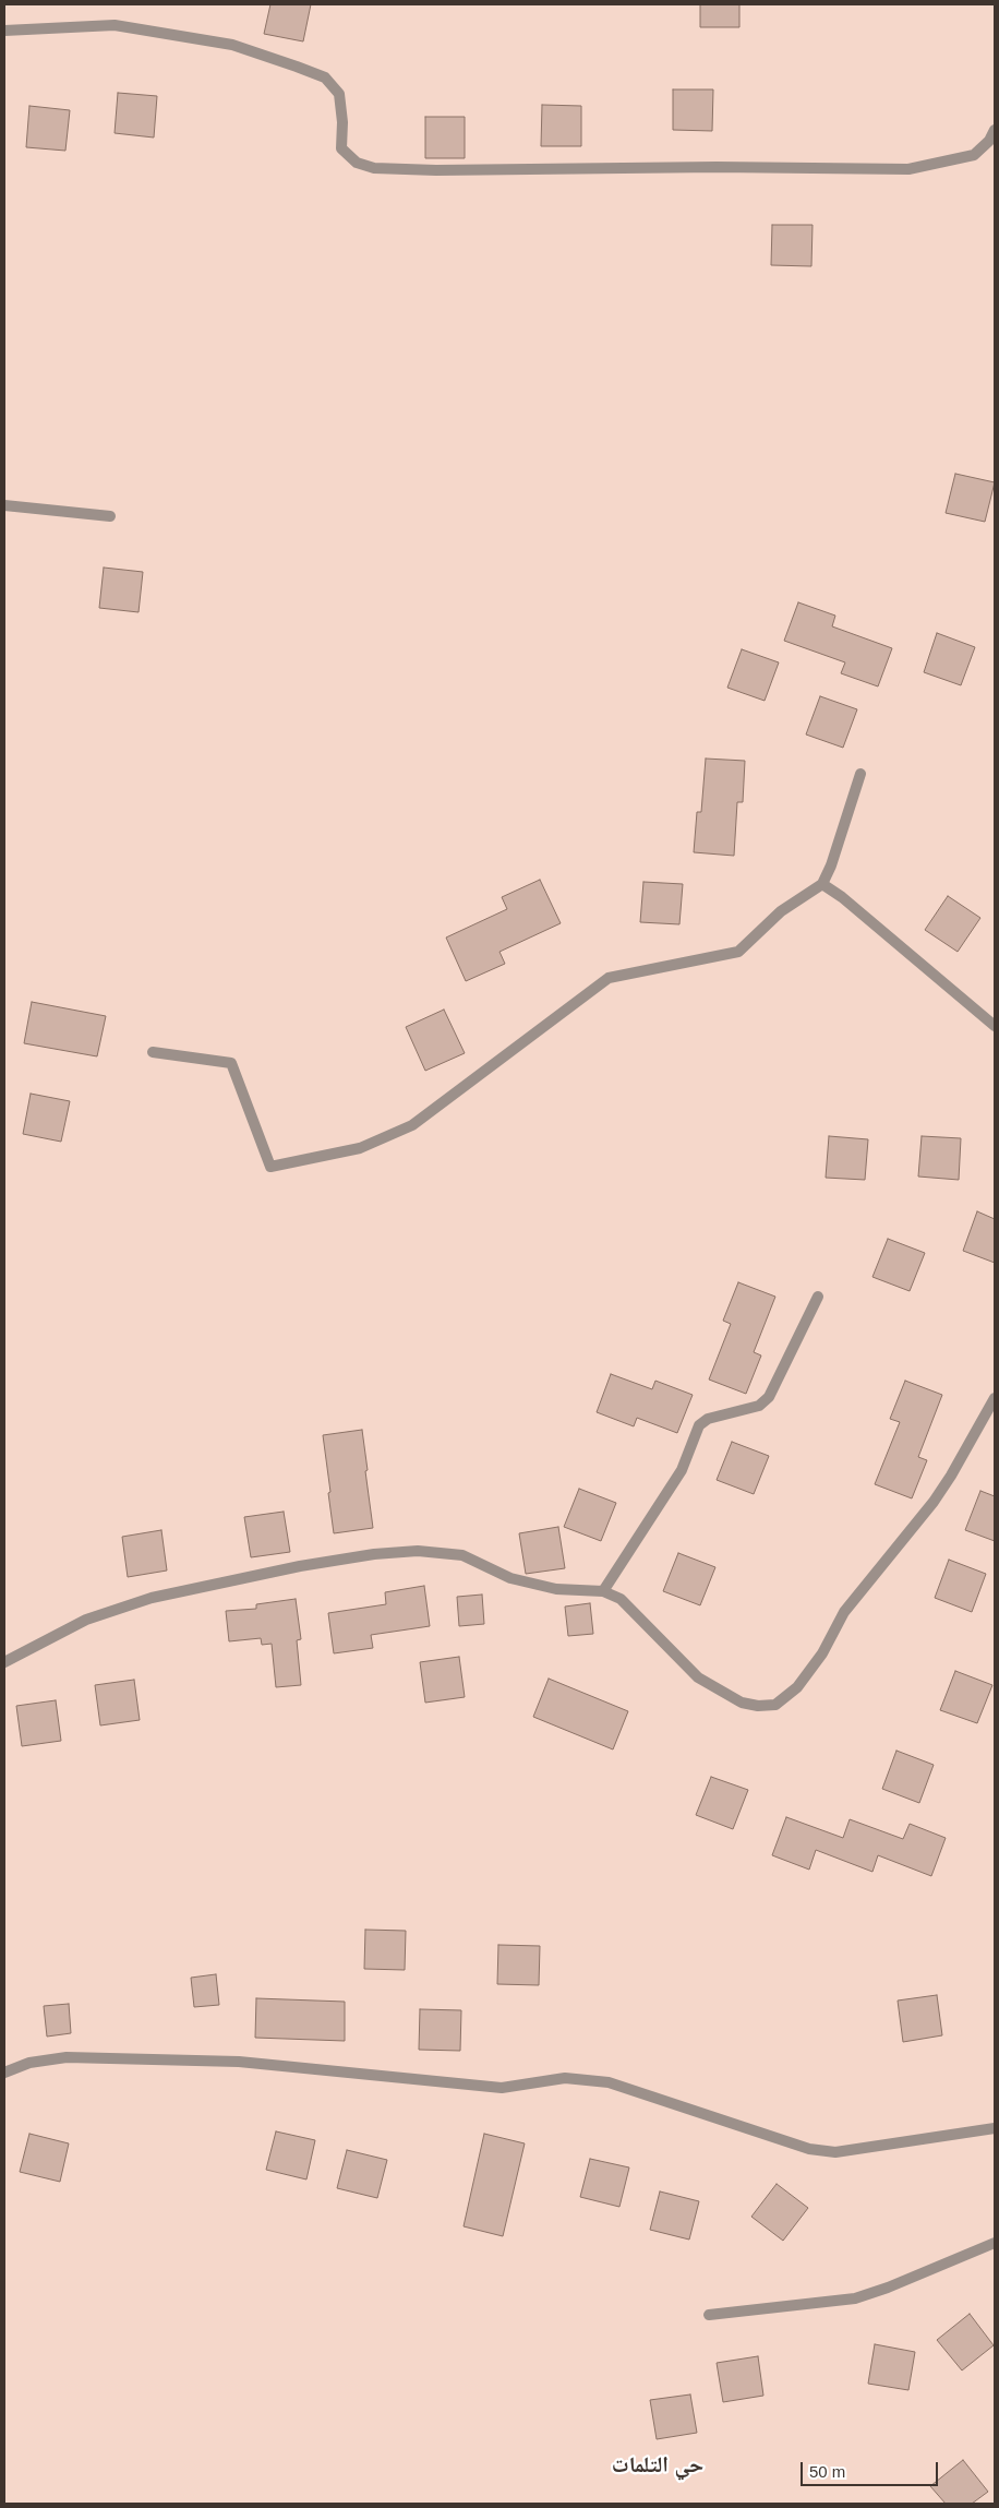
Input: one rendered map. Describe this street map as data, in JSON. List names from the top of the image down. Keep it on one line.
{"districts":["حي التلمات"],"scale_bar":"50 m"}
